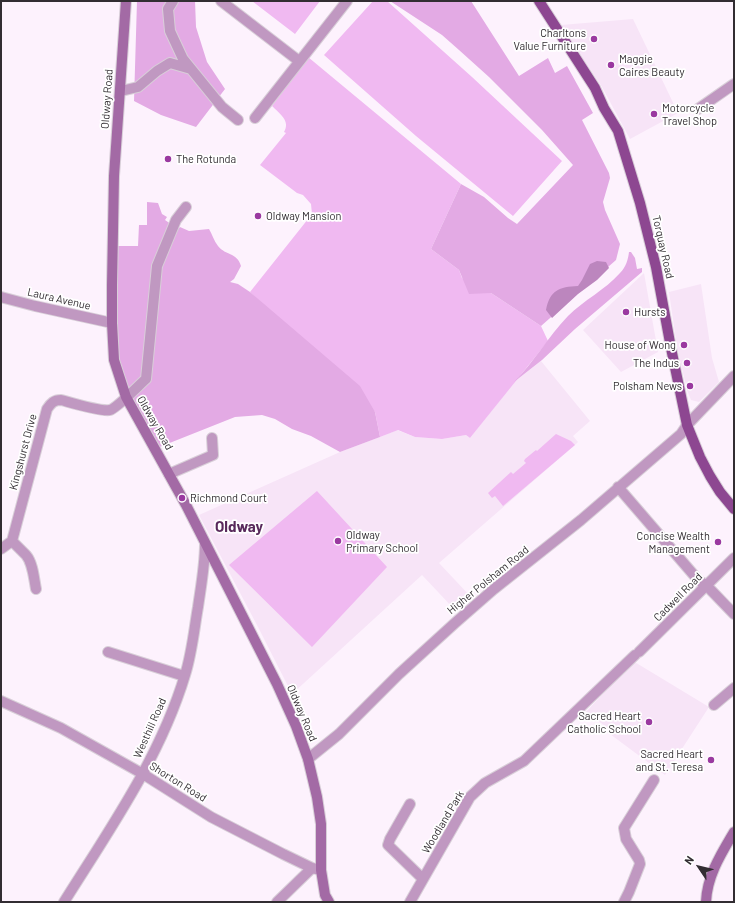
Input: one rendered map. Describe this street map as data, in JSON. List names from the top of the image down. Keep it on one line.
{"streets":{"main road":["Torquay Road"],"street":["Oldway Road","Laura Avenue","Kingshurst Drive","Higher Polsham Road","Cadwell Road","Westhill Road","Shorton Road","Woodland Park"]},"crossings":[["Oldway Road","Laura Avenue"],["Oldway Road","Kingshurst Drive"],["Oldway Road","Higher Polsham Road"],["Oldway Road","Westhill Road"],["Oldway Road","Shorton Road"],["Torquay Road","Higher Polsham Road"],["Cadwell Road","Woodland Park"],["Westhill Road","Shorton Road"]],"districts":["Oldway"],"places":["Charltons Value Furniture","Maggie Caires Beauty","Motorcycle Travel Shop","The Rotunda","Oldway Mansion","Hursts","House of Wong","The Indus","Polsham News","Richmond Court","Oldway Primary School","Concise Wealth Management","Sacred Heart Catholic School","Sacred Heart and St. Teresa"],"north":"top left"}
